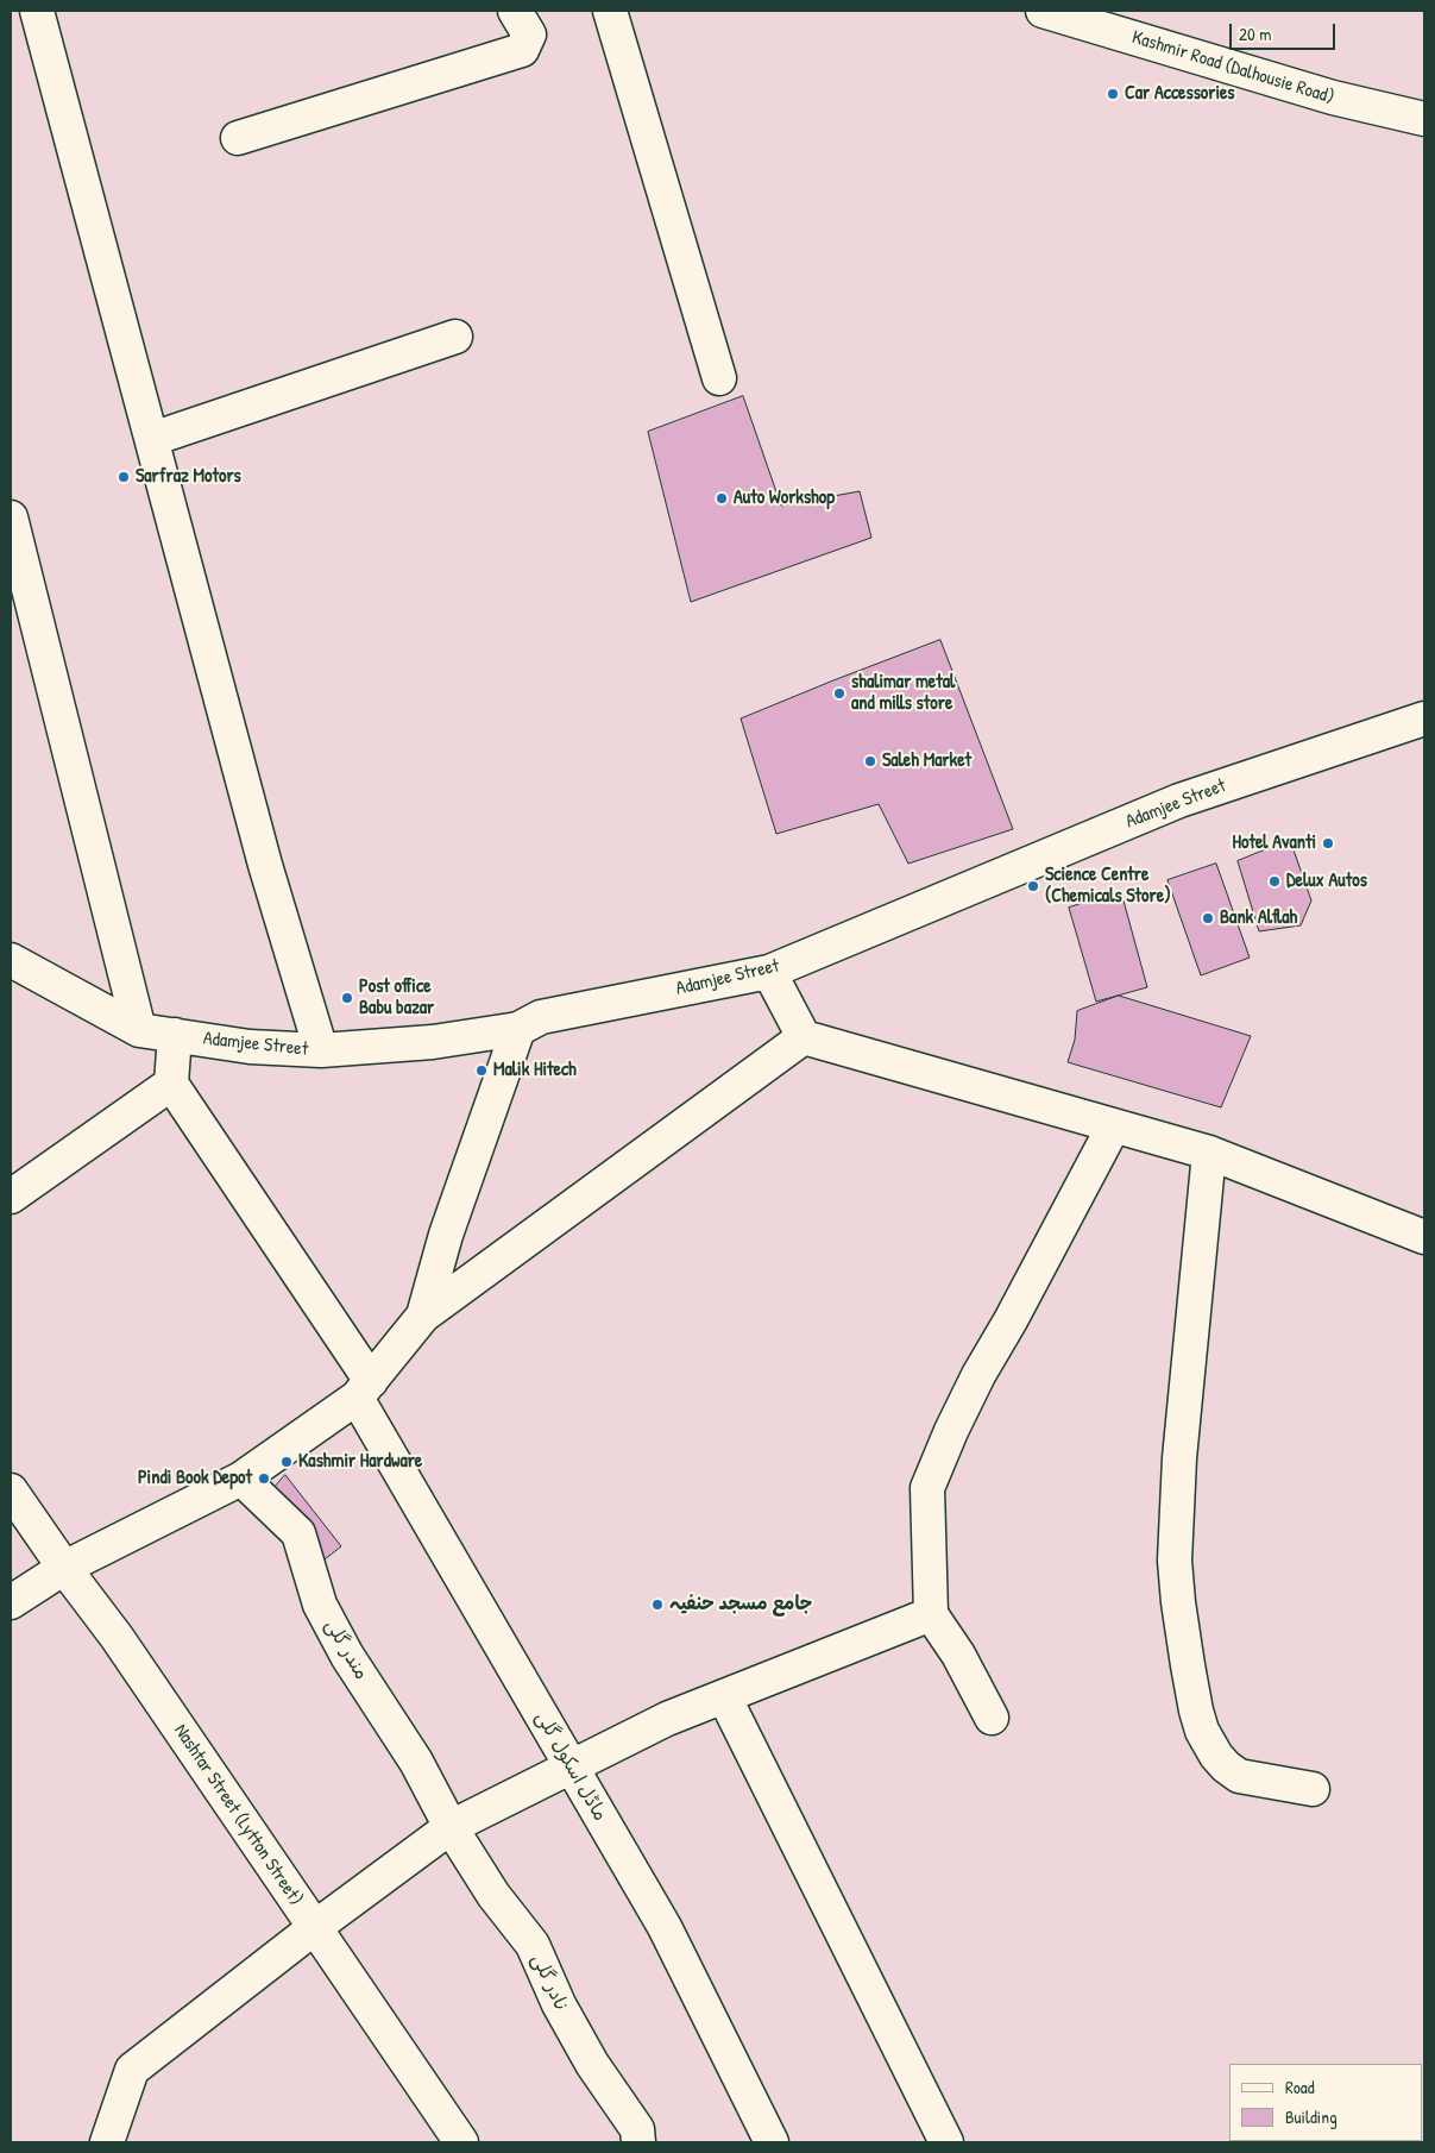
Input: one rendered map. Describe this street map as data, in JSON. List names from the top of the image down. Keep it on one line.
{"streets":{"street":["Kashmir Road (Dalhousie Road)","Adamjee Street","مندر گلی","ماڈل اسکول گلی","Nashtar Street (Lytton Street)","نادر گلی"]},"crossings":[["مندر گلی","نادر گلی"]],"places":["Car Accessories","Sarfraz Motors","Auto Workshop","shalimar metal and mills store","Saleh Market","Hotel Avanti","Delux Autos","Science Centre (Chemicals Store)","Bank Alflah","Post office Babu bazar","Malik Hitech","Kashmir Hardware","Pindi Book Depot","جامع مسجد حنفیہ"],"legend":["Road","Building"],"scale_bar":"20 m"}
